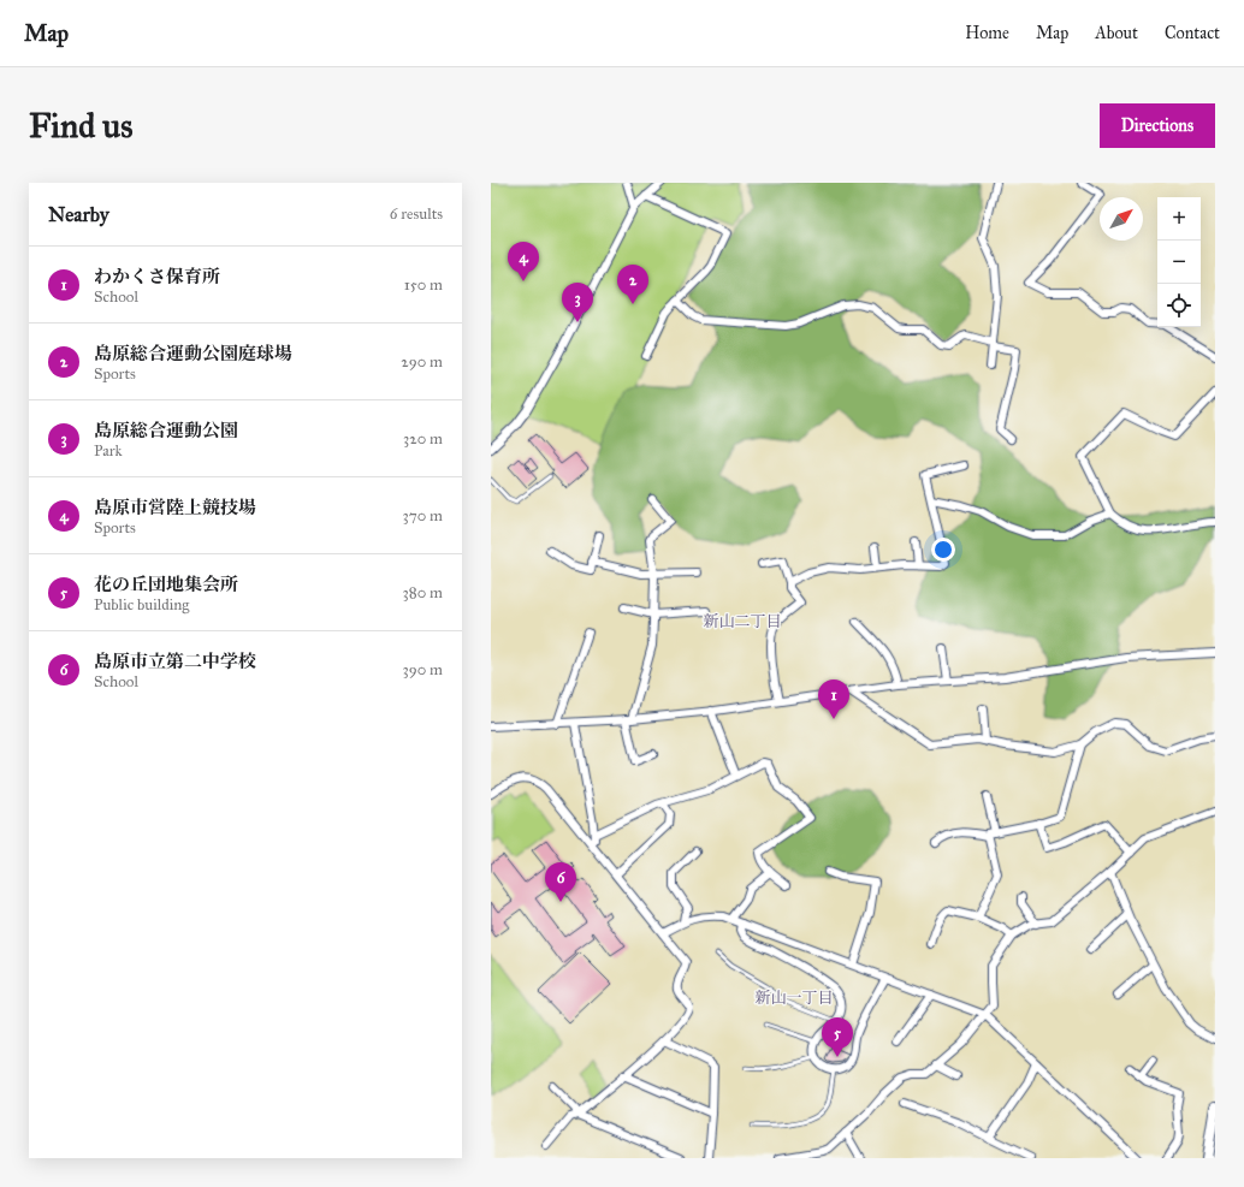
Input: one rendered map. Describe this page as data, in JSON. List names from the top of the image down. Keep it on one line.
{"districts":["新山二丁目","新山一丁目"],"north":"top right","page":{"header":"Map","nav":["Home","Map","About","Contact"],"buttons":"Directions","title":"Find us","heading":["Nearby","6 results"],"map_buttons":["+","−"],"pins":["4","2","3","1","6","5"],"list":[{"mark":"1","name":"わかくさ保育所","note":"School","value":"150 m"},{"mark":"2","name":"島原総合運動公園庭球場","note":"Sports","value":"290 m"},{"mark":"3","name":"島原総合運動公園","note":"Park","value":"320 m"},{"mark":"4","name":"島原市営陸上競技場","note":"Sports","value":"370 m"},{"mark":"5","name":"花の丘団地集会所","note":"Public building","value":"380 m"},{"mark":"6","name":"島原市立第二中学校","note":"School","value":"390 m"}]}}
